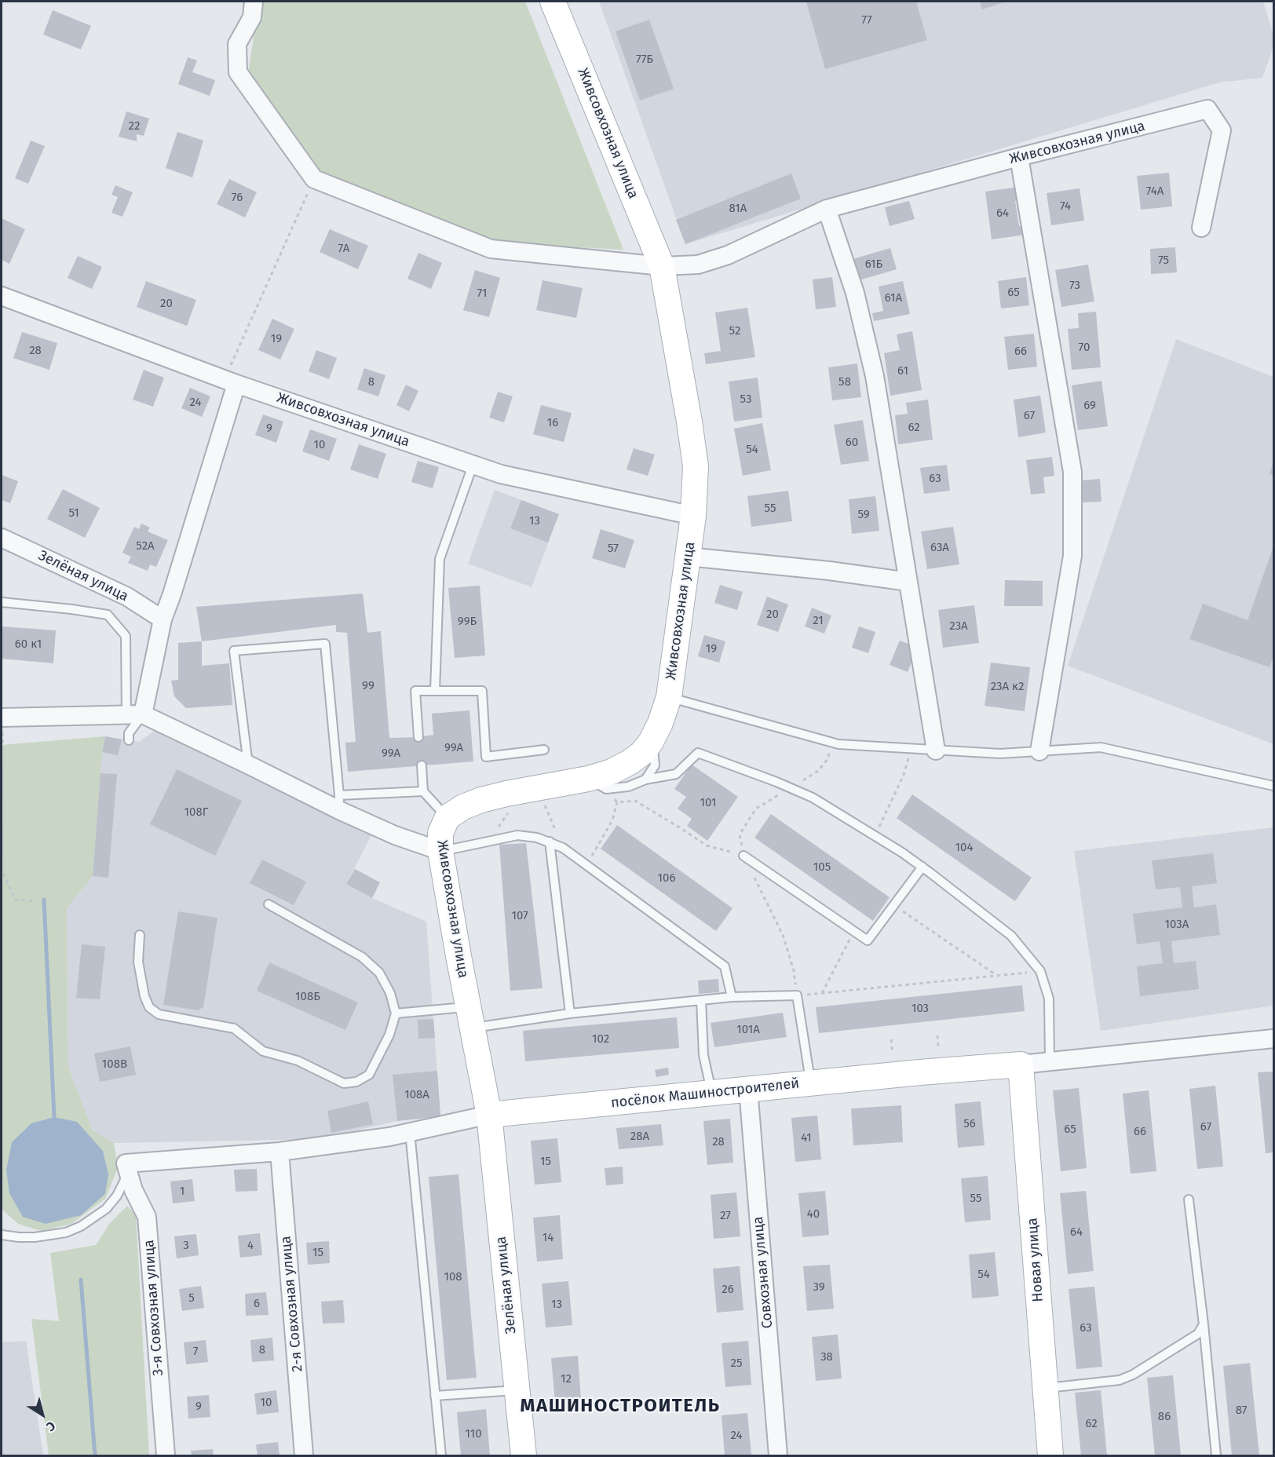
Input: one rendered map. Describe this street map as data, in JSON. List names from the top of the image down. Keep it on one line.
{"streets":{"street":["Живсовхозная улица","Зелёная улица","посёлок Машиностроителей","Новая улица","Совхозная улица","2-я Совхозная улица","3-я Совхозная улица"]},"crossings":[["Живсовхозная улица","Зелёная улица"],["Живсовхозная улица","посёлок Машиностроителей"],["Зелёная улица","посёлок Машиностроителей"],["посёлок Машиностроителей","Новая улица"],["посёлок Машиностроителей","Совхозная улица"]],"districts":["МАШИНОСТРОИТЕЛЬ"],"house_numbers":["77","77Б","22","74А","76","74","81А","64","7А","75","61Б","73","65","71","61А","20","52","19","70","28","66","61","8","58","53","24","69","67","16","62","9","60","10","54","63","55","51","59","13","52А","63А","57","20","21","99Б","23А","60 к1","19","99","23А к2","99А","99А","101","108Г","104","105","106","107","103А","108Б","103","101А","102","108В","108А","56","67","65","66","28А","41","28","15","1","55","40","27","64","14","3","4","15","54","108","39","26","5","6","13","63","8","7","38","25","12","10","9","87","86","62","110","24"],"north":"bottom right"}
